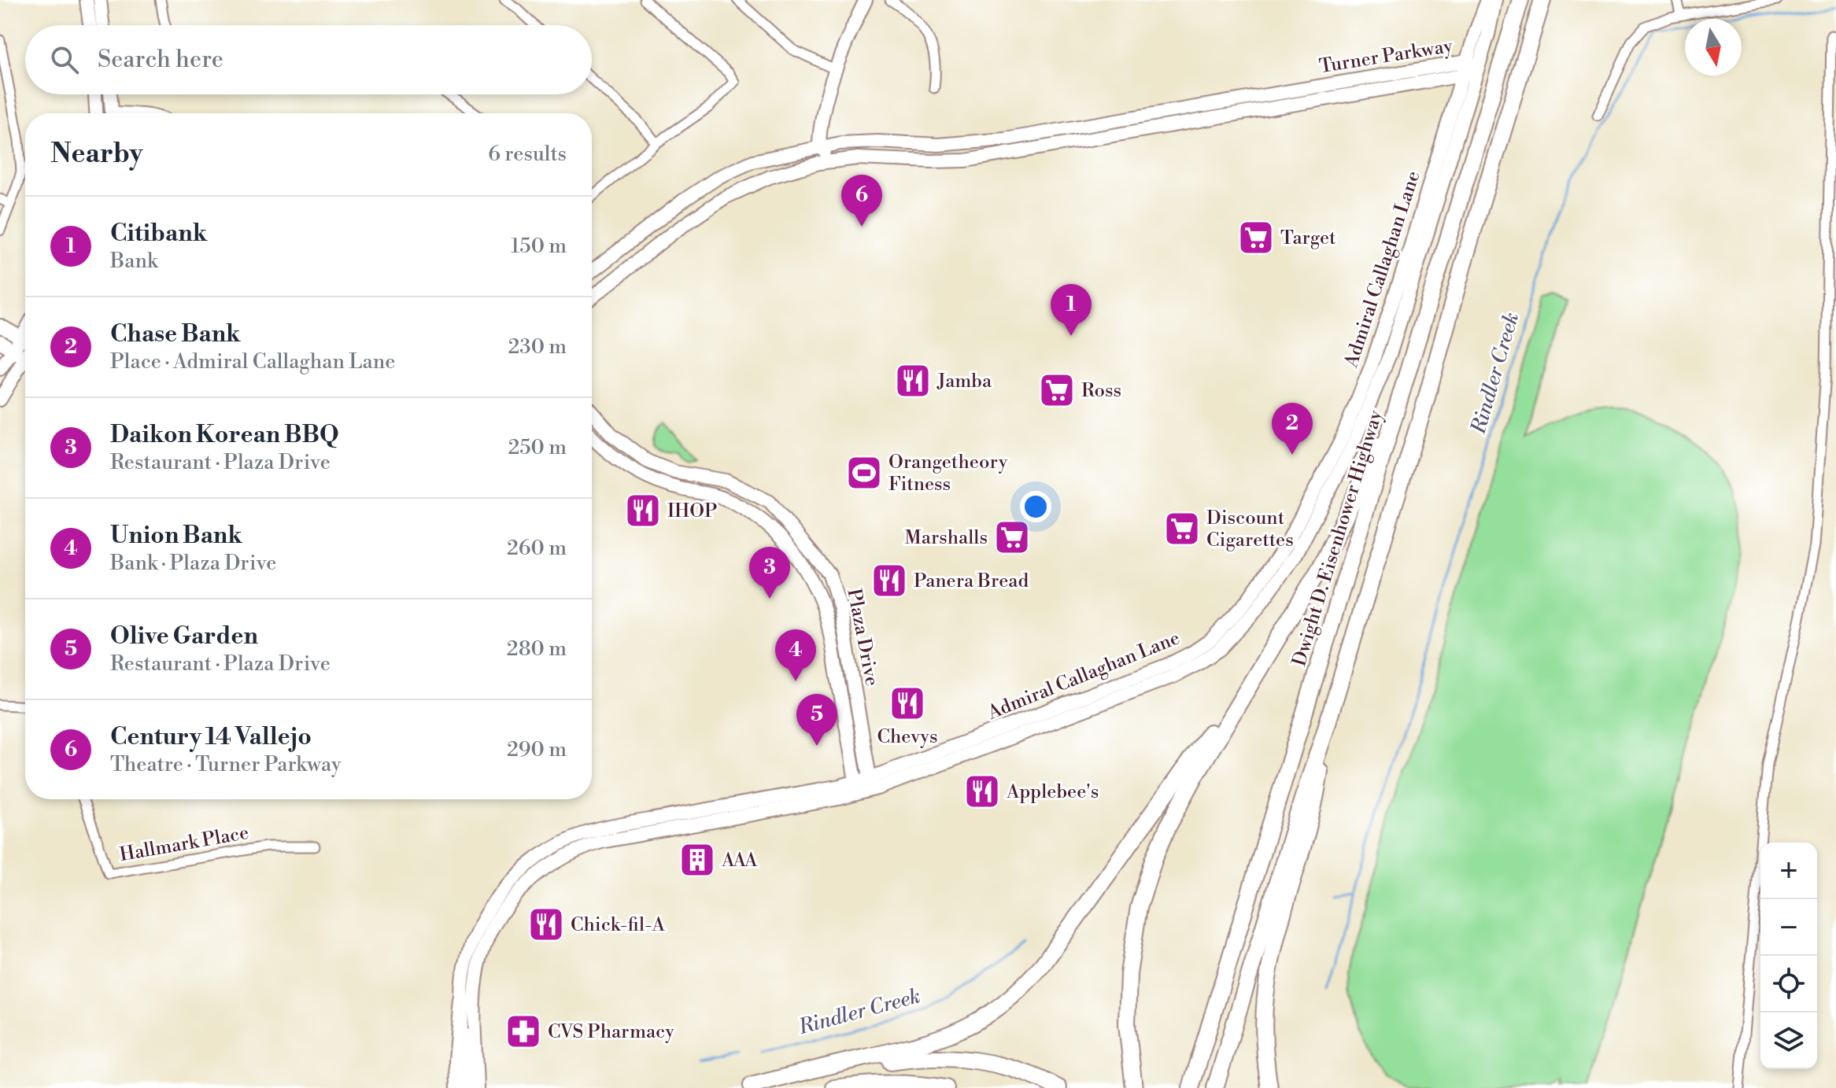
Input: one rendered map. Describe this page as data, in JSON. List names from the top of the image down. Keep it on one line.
{"streets":{"highway":["Dwight D. Eisenhower Highway"],"main road":["Turner Parkway","Admiral Callaghan Lane","Plaza Drive"],"street":["Hallmark Place"]},"crossings":[["Turner Parkway","Admiral Callaghan Lane"],["Admiral Callaghan Lane","Plaza Drive"]],"water":["Rindler Creek"],"places":{"supermarket":["Target","Ross","Discount Cigarettes","Marshalls"],"restaurant":["Jamba","IHOP","Panera Bread","Chevys","Applebee's","Chick-fil-A"],"sports":["Orangetheory Fitness"],"building":["AAA"],"pharmacy":["CVS Pharmacy"]},"north":"bottom","page":{"search":"Search here","heading":["Nearby","6 results"],"pins":["6","1","2","3","4","5"],"list":[{"mark":"1","name":"Citibank","note":"Bank","value":"150 m"},{"mark":"2","name":"Chase Bank","note":"Place · Admiral Callaghan Lane","value":"230 m"},{"mark":"3","name":"Daikon Korean BBQ","note":"Restaurant · Plaza Drive","value":"250 m"},{"mark":"4","name":"Union Bank","note":"Bank · Plaza Drive","value":"260 m"},{"mark":"5","name":"Olive Garden","note":"Restaurant · Plaza Drive","value":"280 m"},{"mark":"6","name":"Century 14 Vallejo","note":"Theatre · Turner Parkway","value":"290 m"}],"map_buttons":["+","−"]}}
